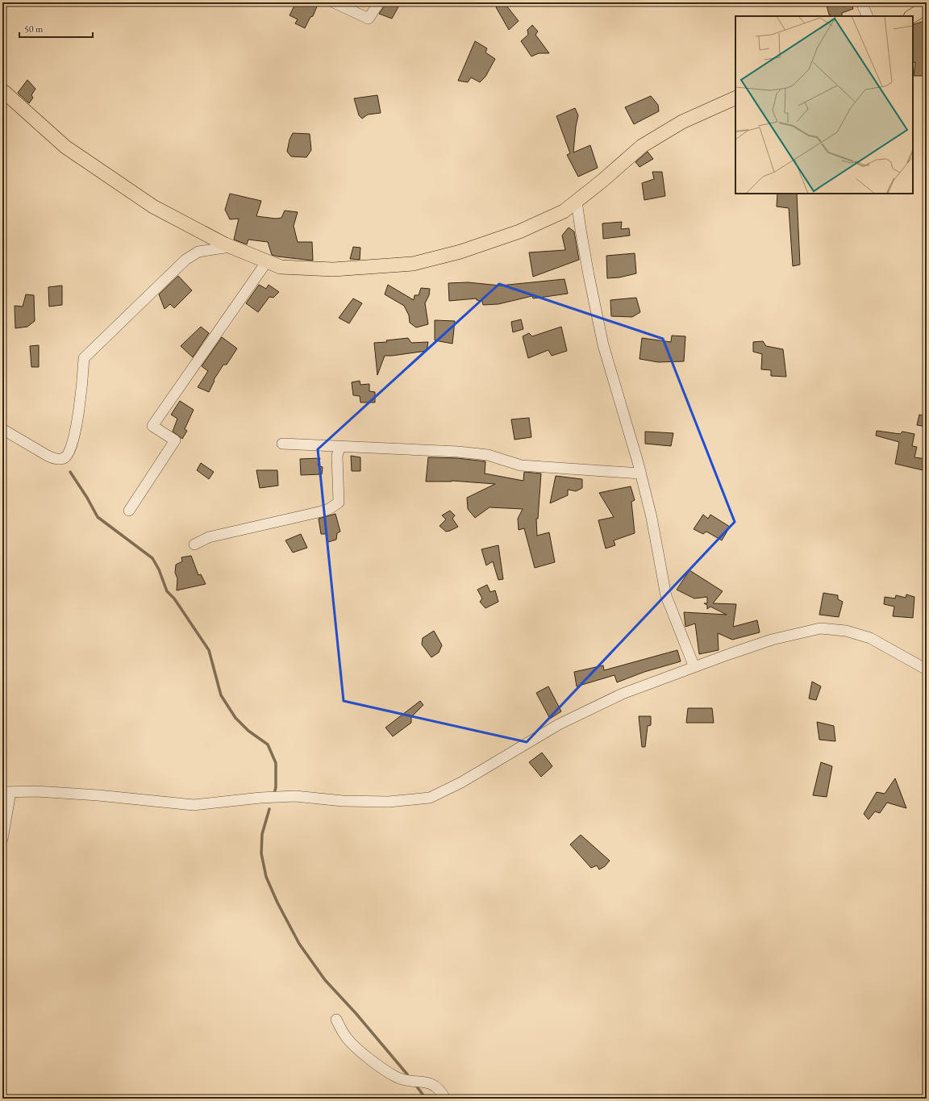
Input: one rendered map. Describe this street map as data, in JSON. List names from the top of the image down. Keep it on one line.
{"scale_bar":"50 m"}
